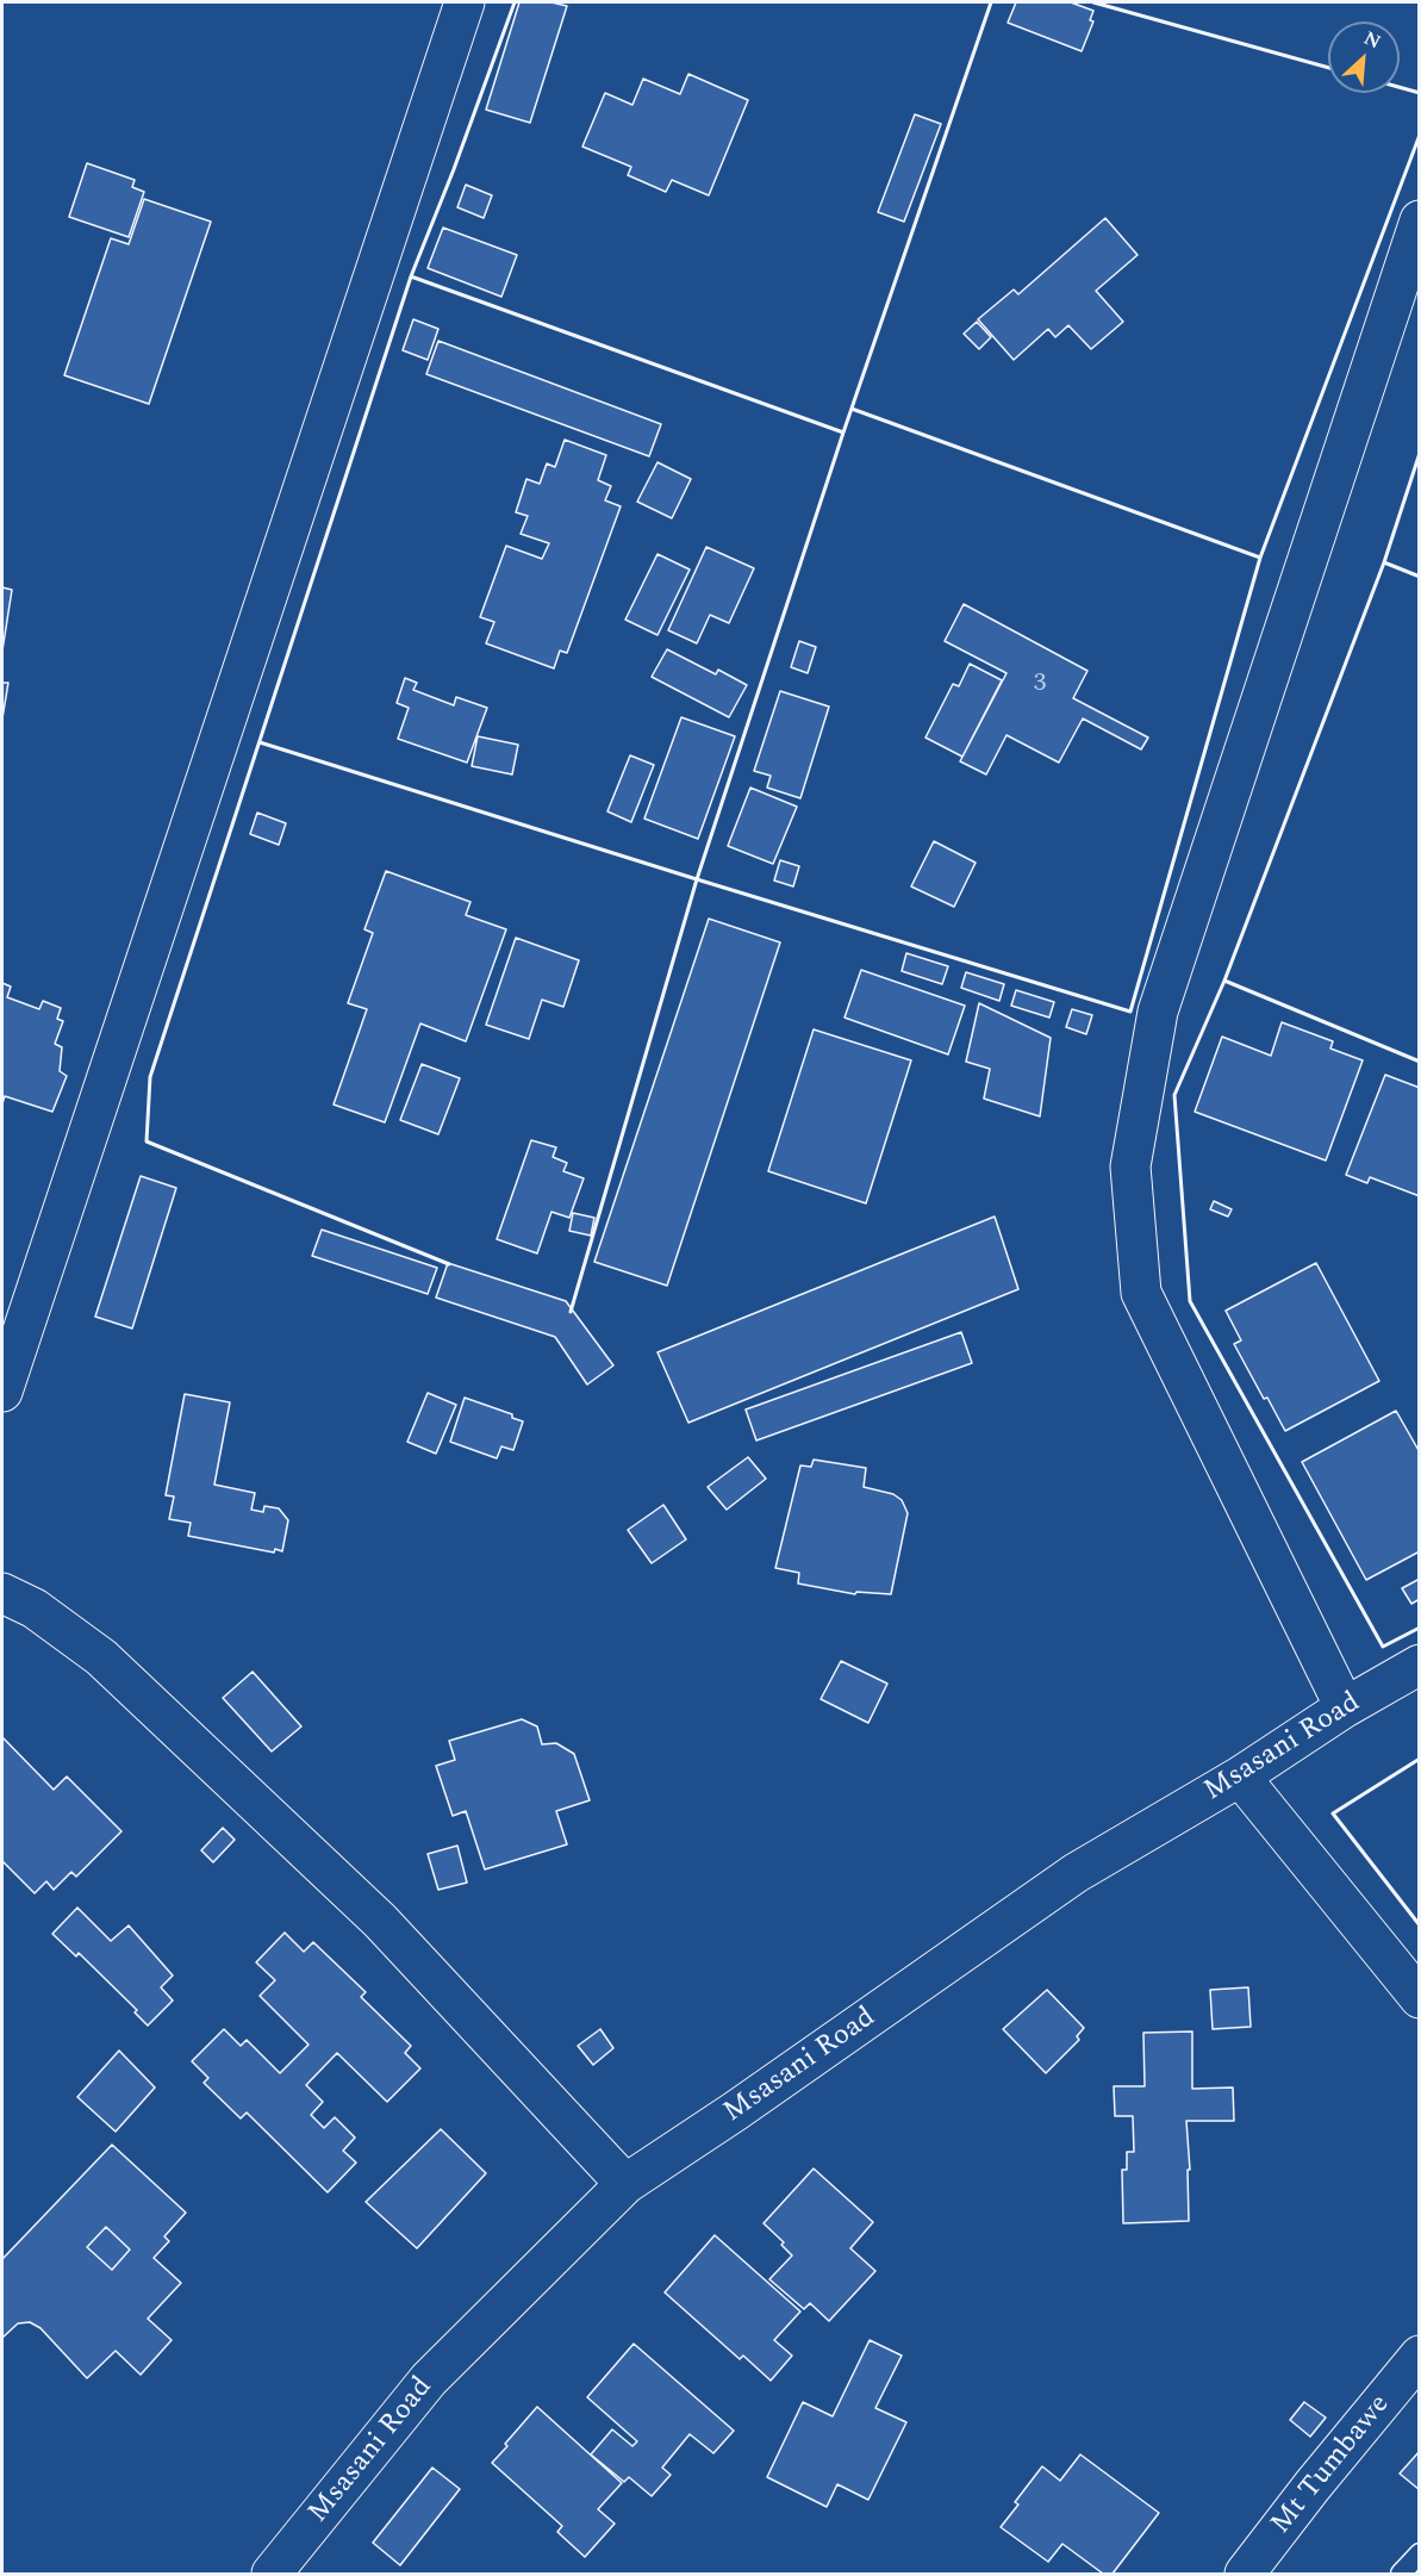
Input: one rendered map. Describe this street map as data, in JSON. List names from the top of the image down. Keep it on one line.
{"streets":{"street":["Msasani Road","Mt Tumbawe"]},"house_numbers":["3"],"north":"top right"}
